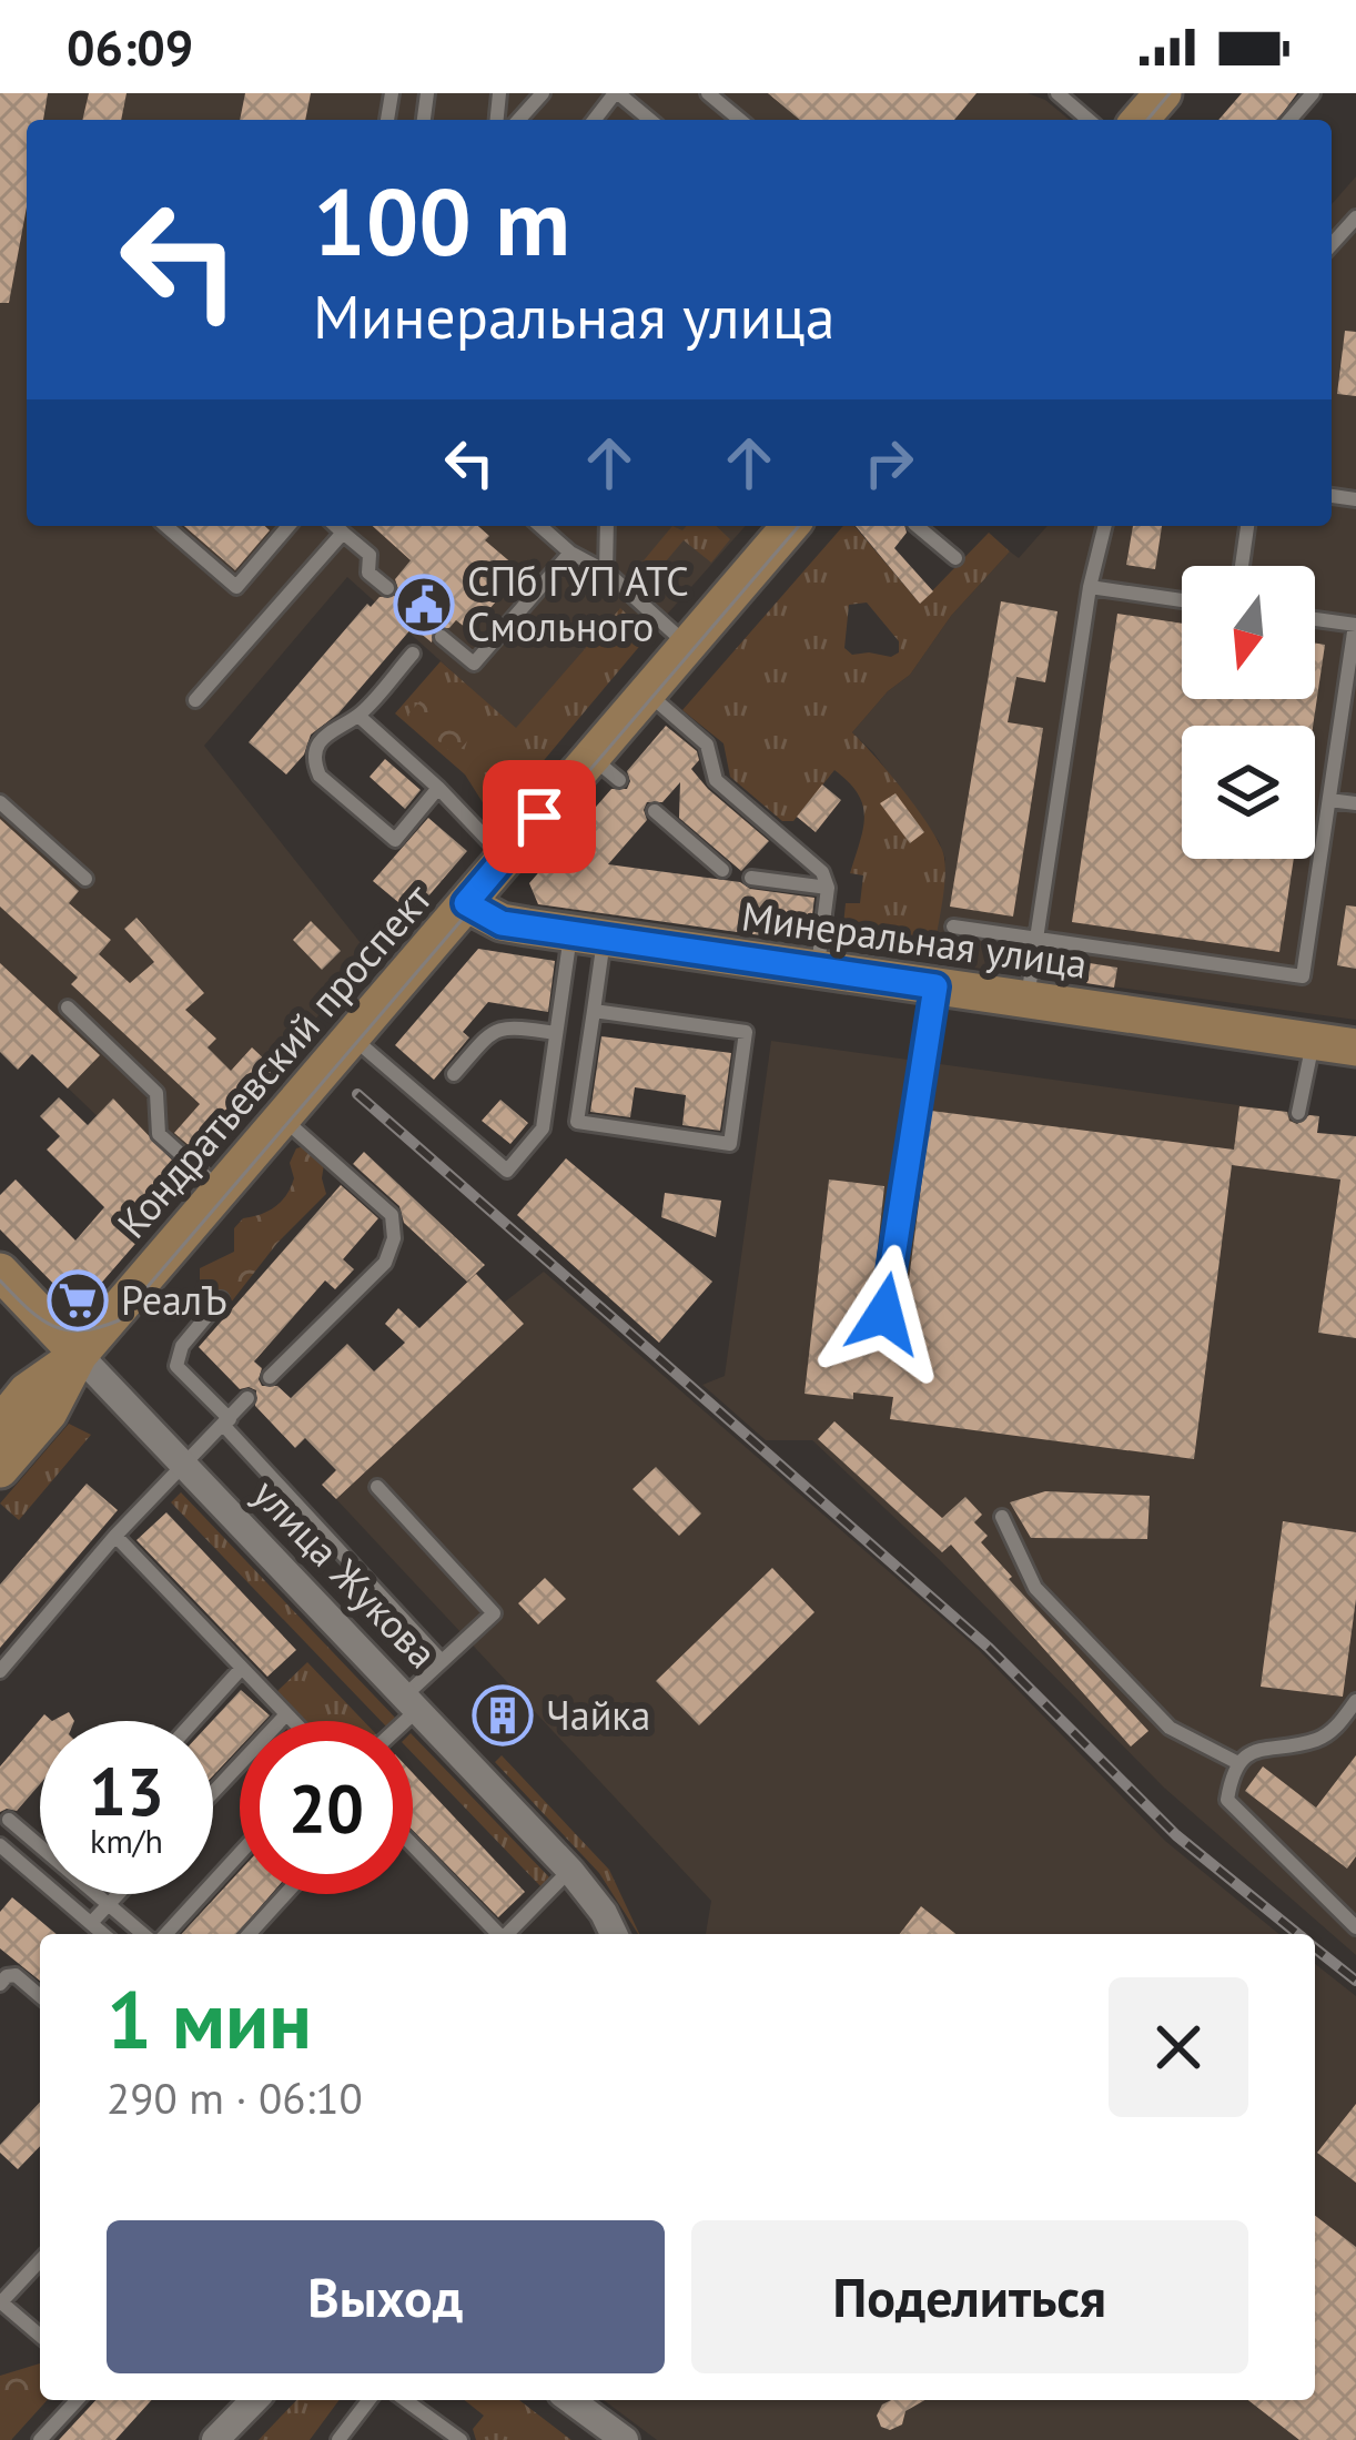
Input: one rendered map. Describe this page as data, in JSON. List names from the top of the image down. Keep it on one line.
{"streets":{"main road":["Минеральная улица","Кондратьевский проспект","улица Жукова"]},"crossings":[["Минеральная улица","Кондратьевский проспект"],["Кондратьевский проспект","улица Жукова"]],"places":{"public building":["СПб ГУП АТС Смольного"],"supermarket":["РеалЪ"],"building":["Чайка"]},"north":"bottom","page":{"status":"06:09","turn":["100 m","Минеральная улица"],"speed":"13 km/h","limit":"20","heading":["1 мин","290 m · 06:10"],"buttons":["Выход","Поделиться"]}}
